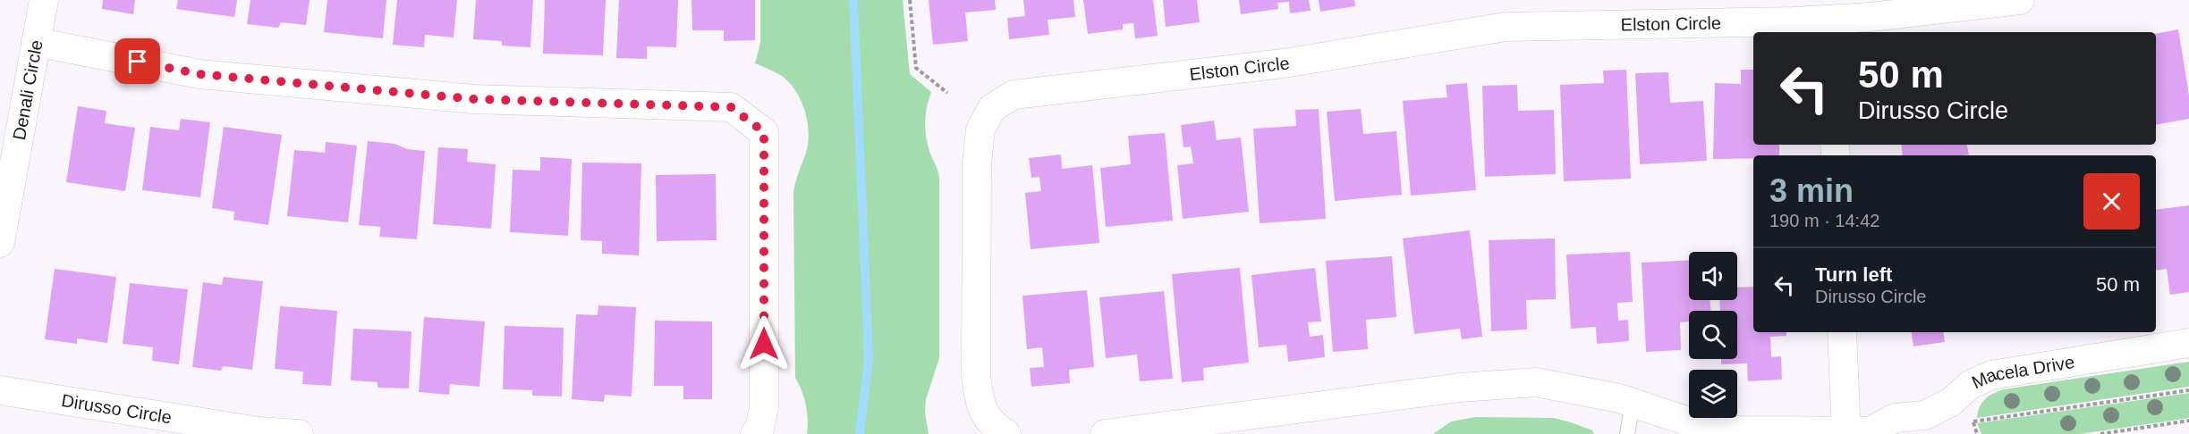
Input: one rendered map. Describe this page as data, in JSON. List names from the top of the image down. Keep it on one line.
{"streets":{"street":["Elston Circle","Denali Circle","Macela Drive","Dirusso Circle"]},"page":{"turn":["50 m","Dirusso Circle"],"heading":["3 min","190 m · 14:42"],"list":[{"name":"Turn left","note":"Dirusso Circle","value":"50 m"}]}}
